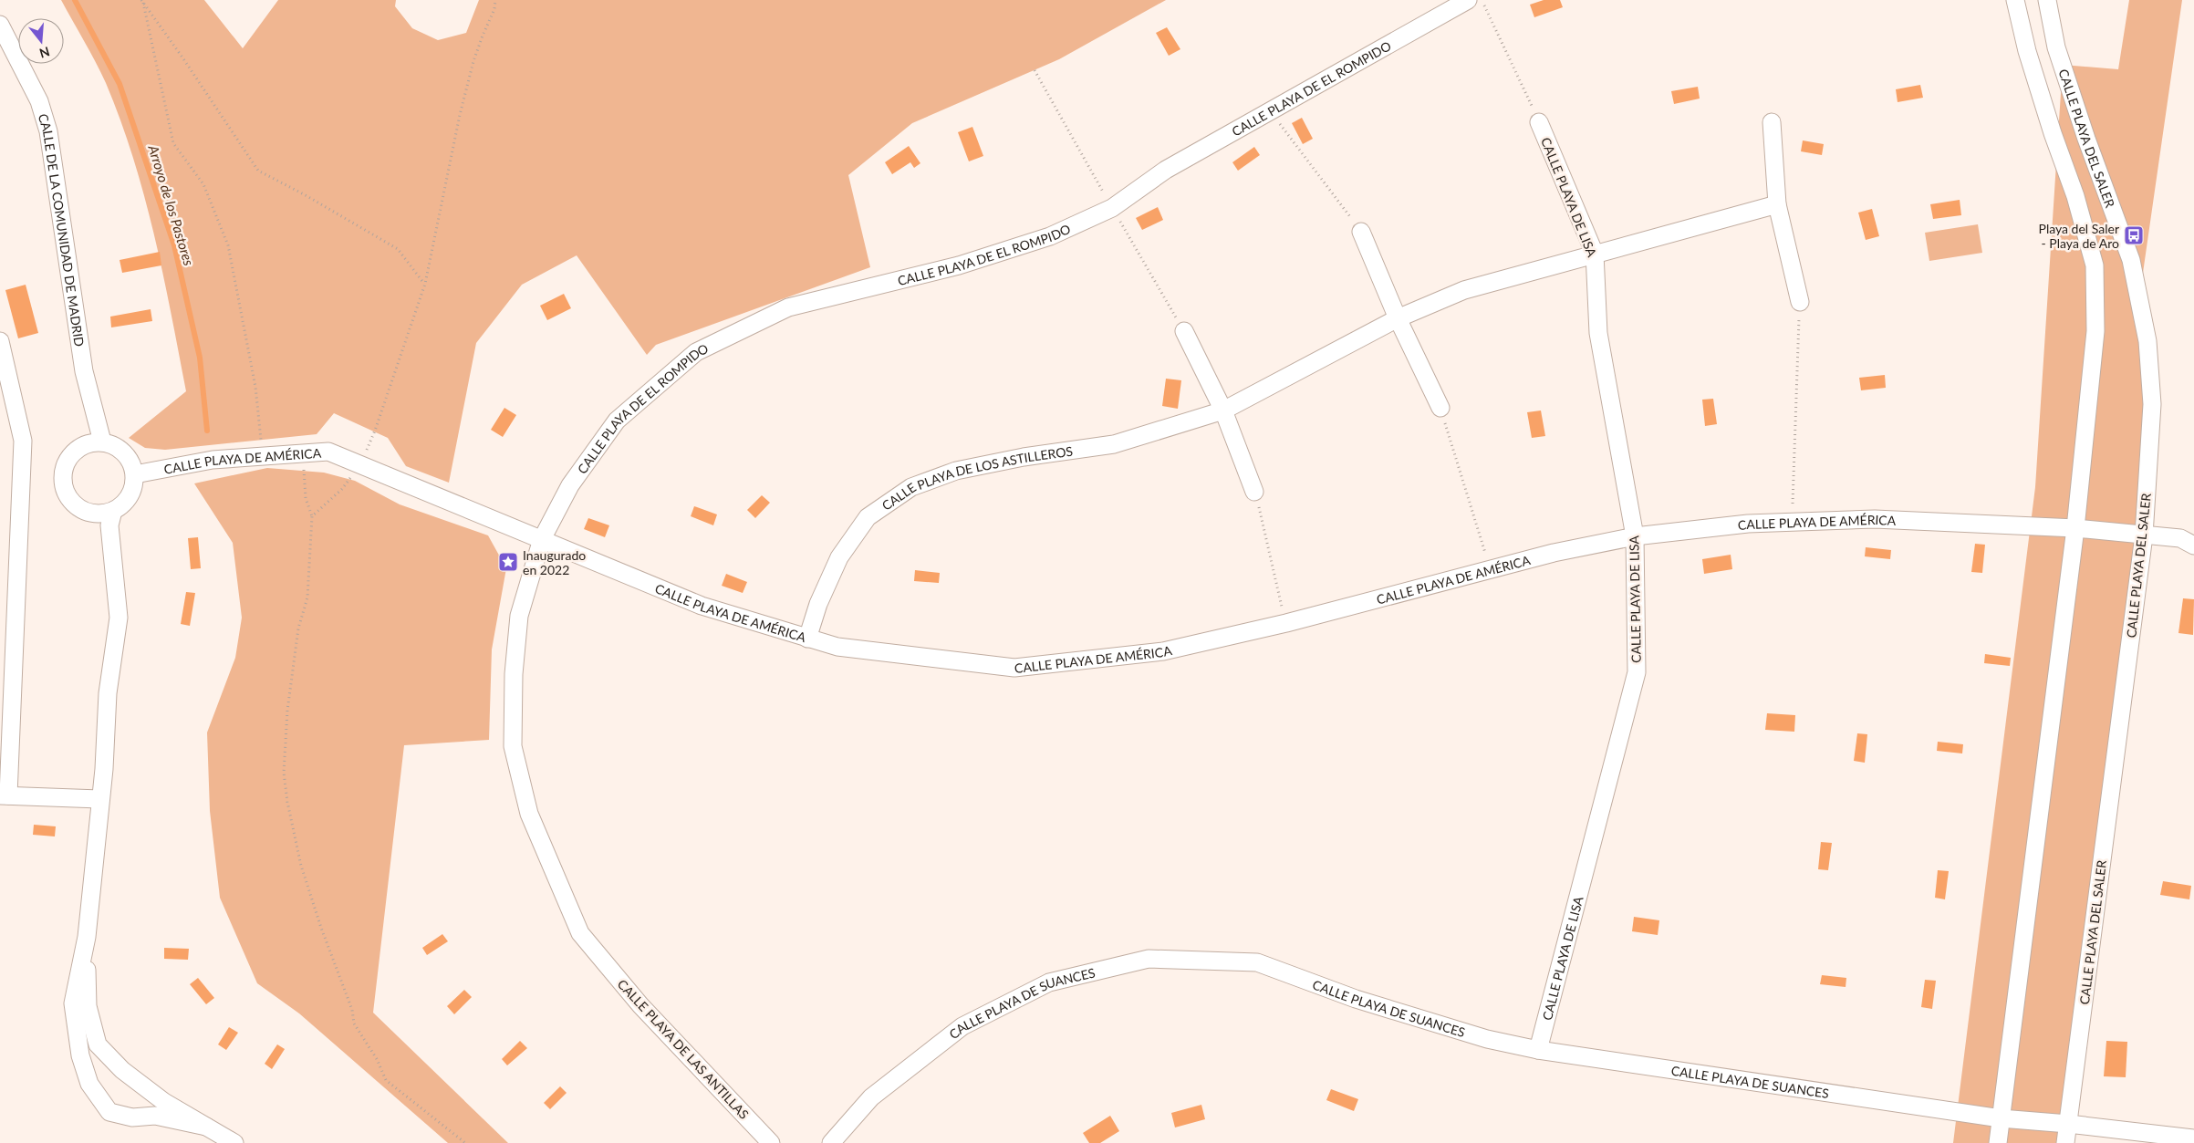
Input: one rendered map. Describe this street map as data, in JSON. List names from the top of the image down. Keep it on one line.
{"streets":{"street":["CALLE PLAYA DE EL ROMPIDO","CALLE PLAYA DEL SALER","CALLE PLAYA DE LISA","CALLE DE LA COMUNIDAD DE MADRID","CALLE PLAYA DE AMÉRICA","CALLE PLAYA DE LOS ASTILLEROS","CALLE PLAYA DE SUANCES","CALLE PLAYA DE LAS ANTILLAS"]},"crossings":[["CALLE PLAYA DE EL ROMPIDO","CALLE PLAYA DE AMÉRICA"],["CALLE PLAYA DE EL ROMPIDO","CALLE PLAYA DE LAS ANTILLAS"],["CALLE PLAYA DEL SALER","CALLE PLAYA DE AMÉRICA"],["CALLE PLAYA DEL SALER","CALLE PLAYA DE SUANCES"],["CALLE PLAYA DE LISA","CALLE PLAYA DE AMÉRICA"],["CALLE PLAYA DE LISA","CALLE PLAYA DE LOS ASTILLEROS"],["CALLE PLAYA DE LISA","CALLE PLAYA DE SUANCES"],["CALLE DE LA COMUNIDAD DE MADRID","CALLE PLAYA DE AMÉRICA"],["CALLE PLAYA DE AMÉRICA","CALLE PLAYA DE LOS ASTILLEROS"],["CALLE PLAYA DE AMÉRICA","CALLE PLAYA DE LAS ANTILLAS"]],"water":["Arroyo de los Pastores"],"places":{"bus stop":["Playa del Saler - Playa de Aro"],"place":["Inaugurado en 2022"]},"north":"bottom"}
